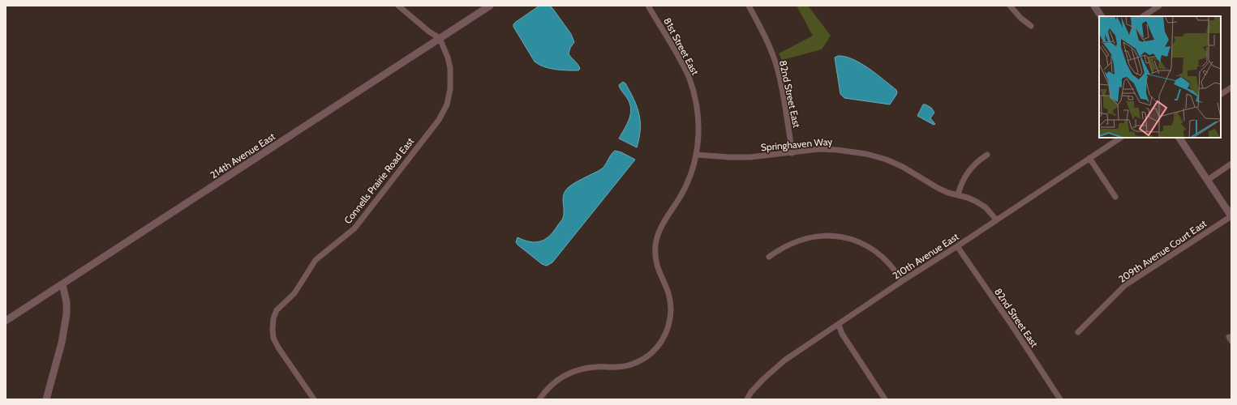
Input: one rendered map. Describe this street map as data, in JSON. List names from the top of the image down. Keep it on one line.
{"streets":{"street":["81st Street East","82nd Street East","Springhaven Way","214th Avenue East","Connells Prairie Road East","209th Avenue Court East","210th Avenue East"]},"crossings":[["81st Street East","Springhaven Way"],["82nd Street East","Springhaven Way"],["82nd Street East","210th Avenue East"],["Springhaven Way","210th Avenue East"],["214th Avenue East","Connells Prairie Road East"]]}
